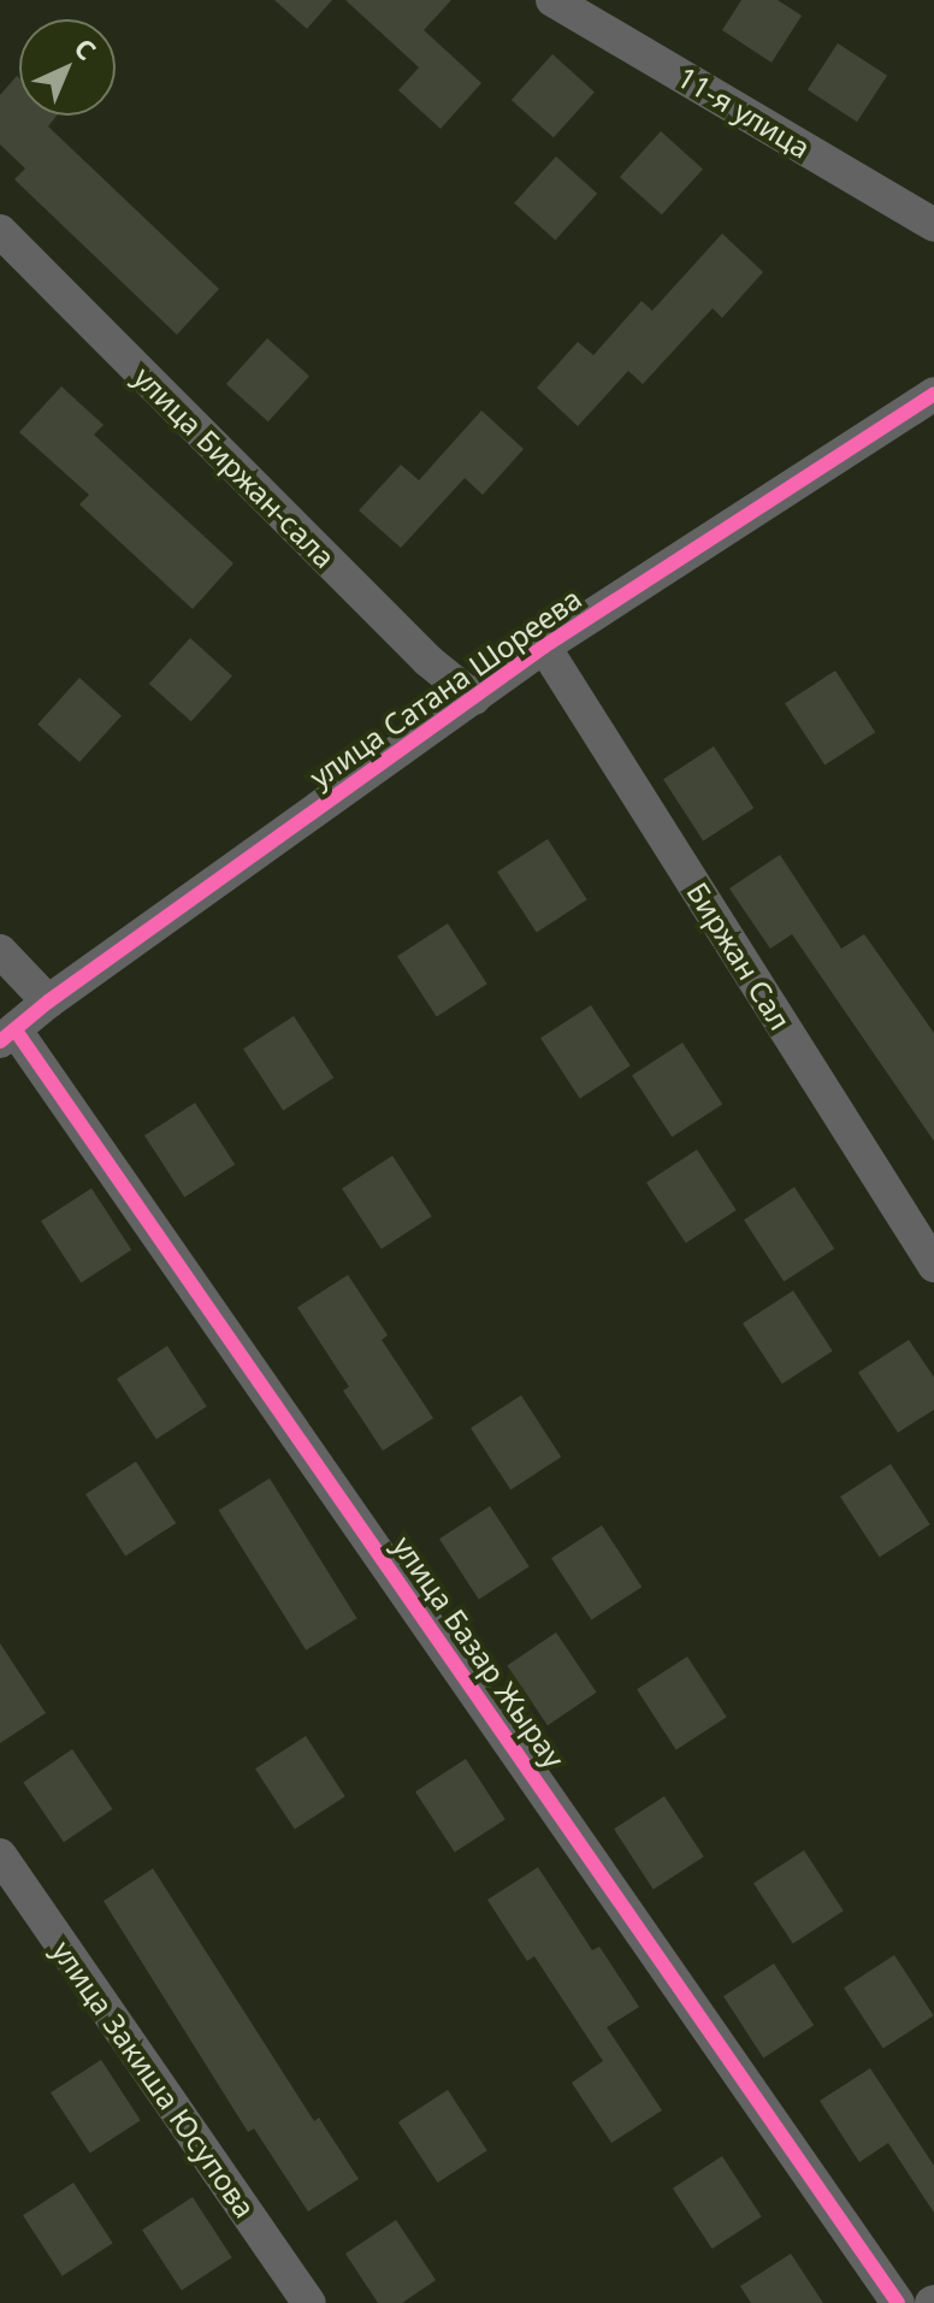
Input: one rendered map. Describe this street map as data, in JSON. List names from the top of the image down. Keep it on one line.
{"streets":{"street":["11-я улица","улица Биржан-сала","улица Сатана Шореева","Биржан Сал","улица Базар Жырау","улица Закиша Юсупова"]},"crossings":[["улица Биржан-сала","улица Сатана Шореева"],["улица Сатана Шореева","Биржан Сал"],["улица Сатана Шореева","улица Базар Жырау"]],"north":"top right"}
